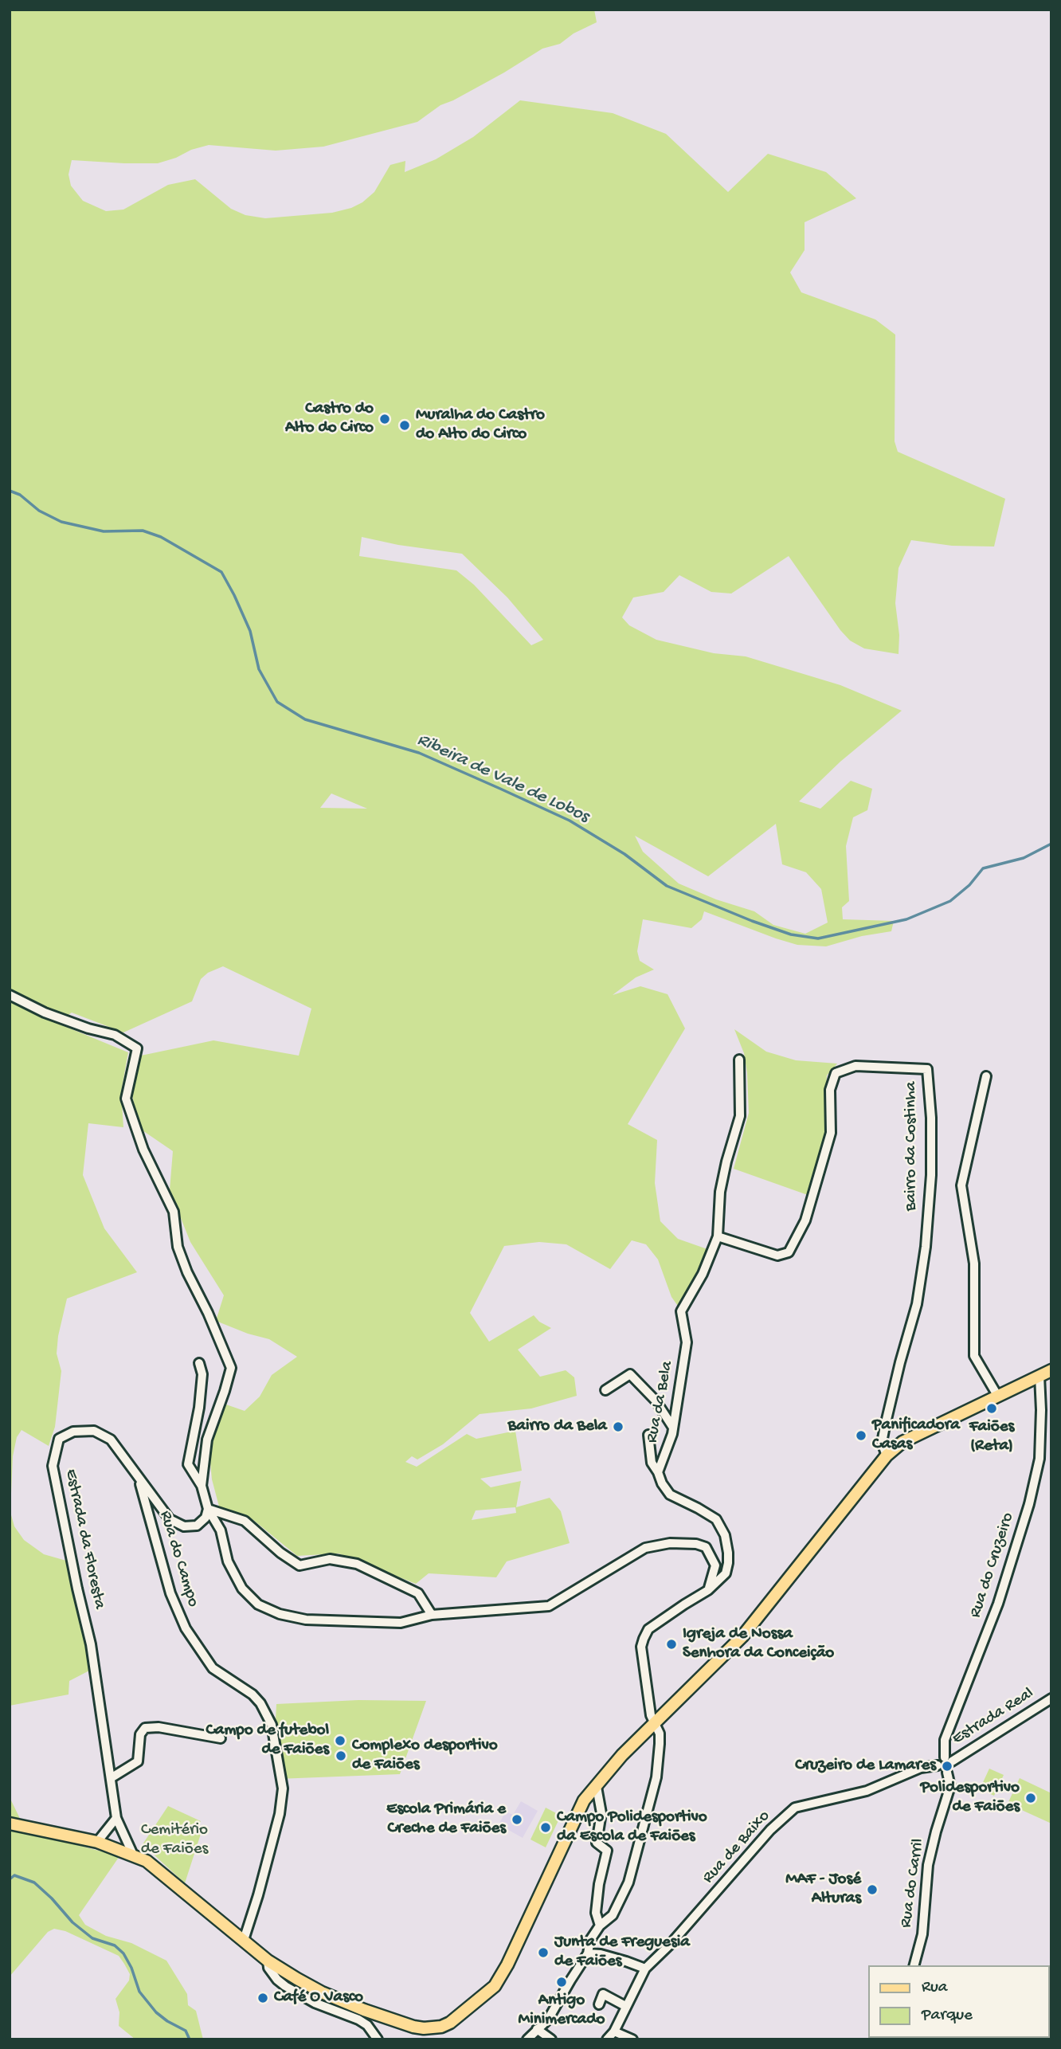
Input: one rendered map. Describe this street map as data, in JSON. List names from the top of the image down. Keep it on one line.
{"streets":{"street":["Bairro da Costinha","Rua da Bela","Estrada da Floresta","Rua do Campo","Rua do Cruzeiro","Estrada Real","Rua de Baixo","Rua do Carril"]},"crossings":[["Bairro da Costinha","Rua da Bela"],["Estrada da Floresta","Rua do Campo"],["Rua do Cruzeiro","Estrada Real"],["Rua do Cruzeiro","Rua de Baixo"],["Rua do Cruzeiro","Rua do Carril"],["Estrada Real","Rua de Baixo"],["Estrada Real","Rua do Carril"],["Rua de Baixo","Rua do Carril"]],"water":["Ribeira de Vale de Lobos"],"parks":["Cemitério de Faiões"],"places":["Castro do Alto do Circo","Muralha do Castro do Alto do Circo","Faiões (Reta)","Bairro da Bela","Panificadora Casas","Igreja de Nossa Senhora da Conceição","Campo de futebol de Faiões","Complexo desportivo de Faiões","Cruzeiro de Lamares","Polidesportivo de Faiões","Escola Primária e Creche de Faiões","Campo Polidesportivo da Escola de Faiões","MAF - José Alturas","Junta de Freguesia de Faiões","Antigo Minimercado","Café O Vasco"],"legend":["Rua","Parque"]}
